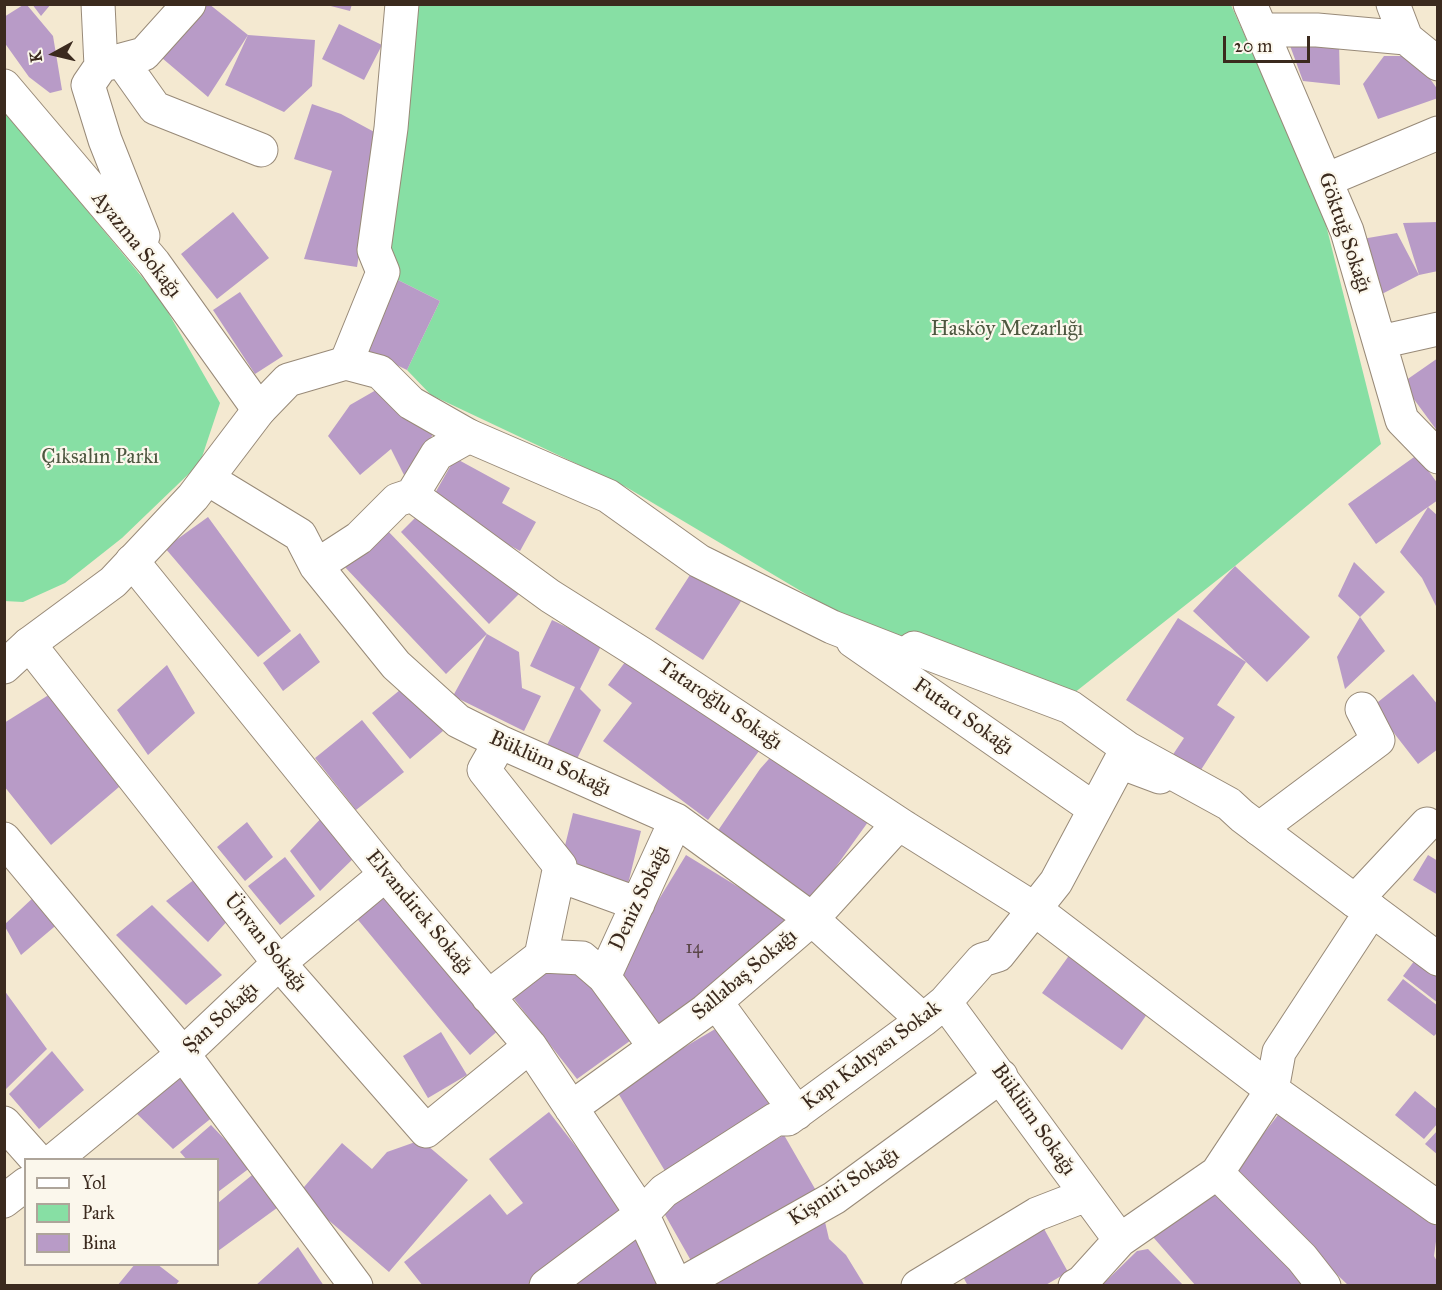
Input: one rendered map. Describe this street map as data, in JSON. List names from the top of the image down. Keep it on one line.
{"streets":{"street":["Göktuğ Sokağı","Ayazma Sokağı","Tataroğlu Sokağı","Futacı Sokağı","Büklüm Sokağı","Deniz Sokağı","Elvandirek Sokağı","Ünvan Sokağı","Sallabaş Sokağı","Şan Sokağı","Kapı Kahyası Sokak","Kişmiri Sokağı"]},"crossings":[["Tataroğlu Sokağı","Sallabaş Sokağı"],["Tataroğlu Sokağı","Kapı Kahyası Sokak"],["Futacı Sokağı","Kapı Kahyası Sokak"],["Büklüm Sokağı","Deniz Sokağı"],["Büklüm Sokağı","Sallabaş Sokağı"],["Büklüm Sokağı","Kapı Kahyası Sokak"],["Büklüm Sokağı","Kişmiri Sokağı"],["Elvandirek Sokağı","Ünvan Sokağı"],["Elvandirek Sokağı","Sallabaş Sokağı"],["Elvandirek Sokağı","Şan Sokağı"],["Elvandirek Sokağı","Kapı Kahyası Sokak"],["Elvandirek Sokağı","Kişmiri Sokağı"],["Ünvan Sokağı","Şan Sokağı"]],"parks":["Hasköy Mezarlığı","Çıksalın Parkı"],"house_numbers":["14"],"legend":["Yol","Park","Bina"],"scale_bar":"20 m","north":"left"}
